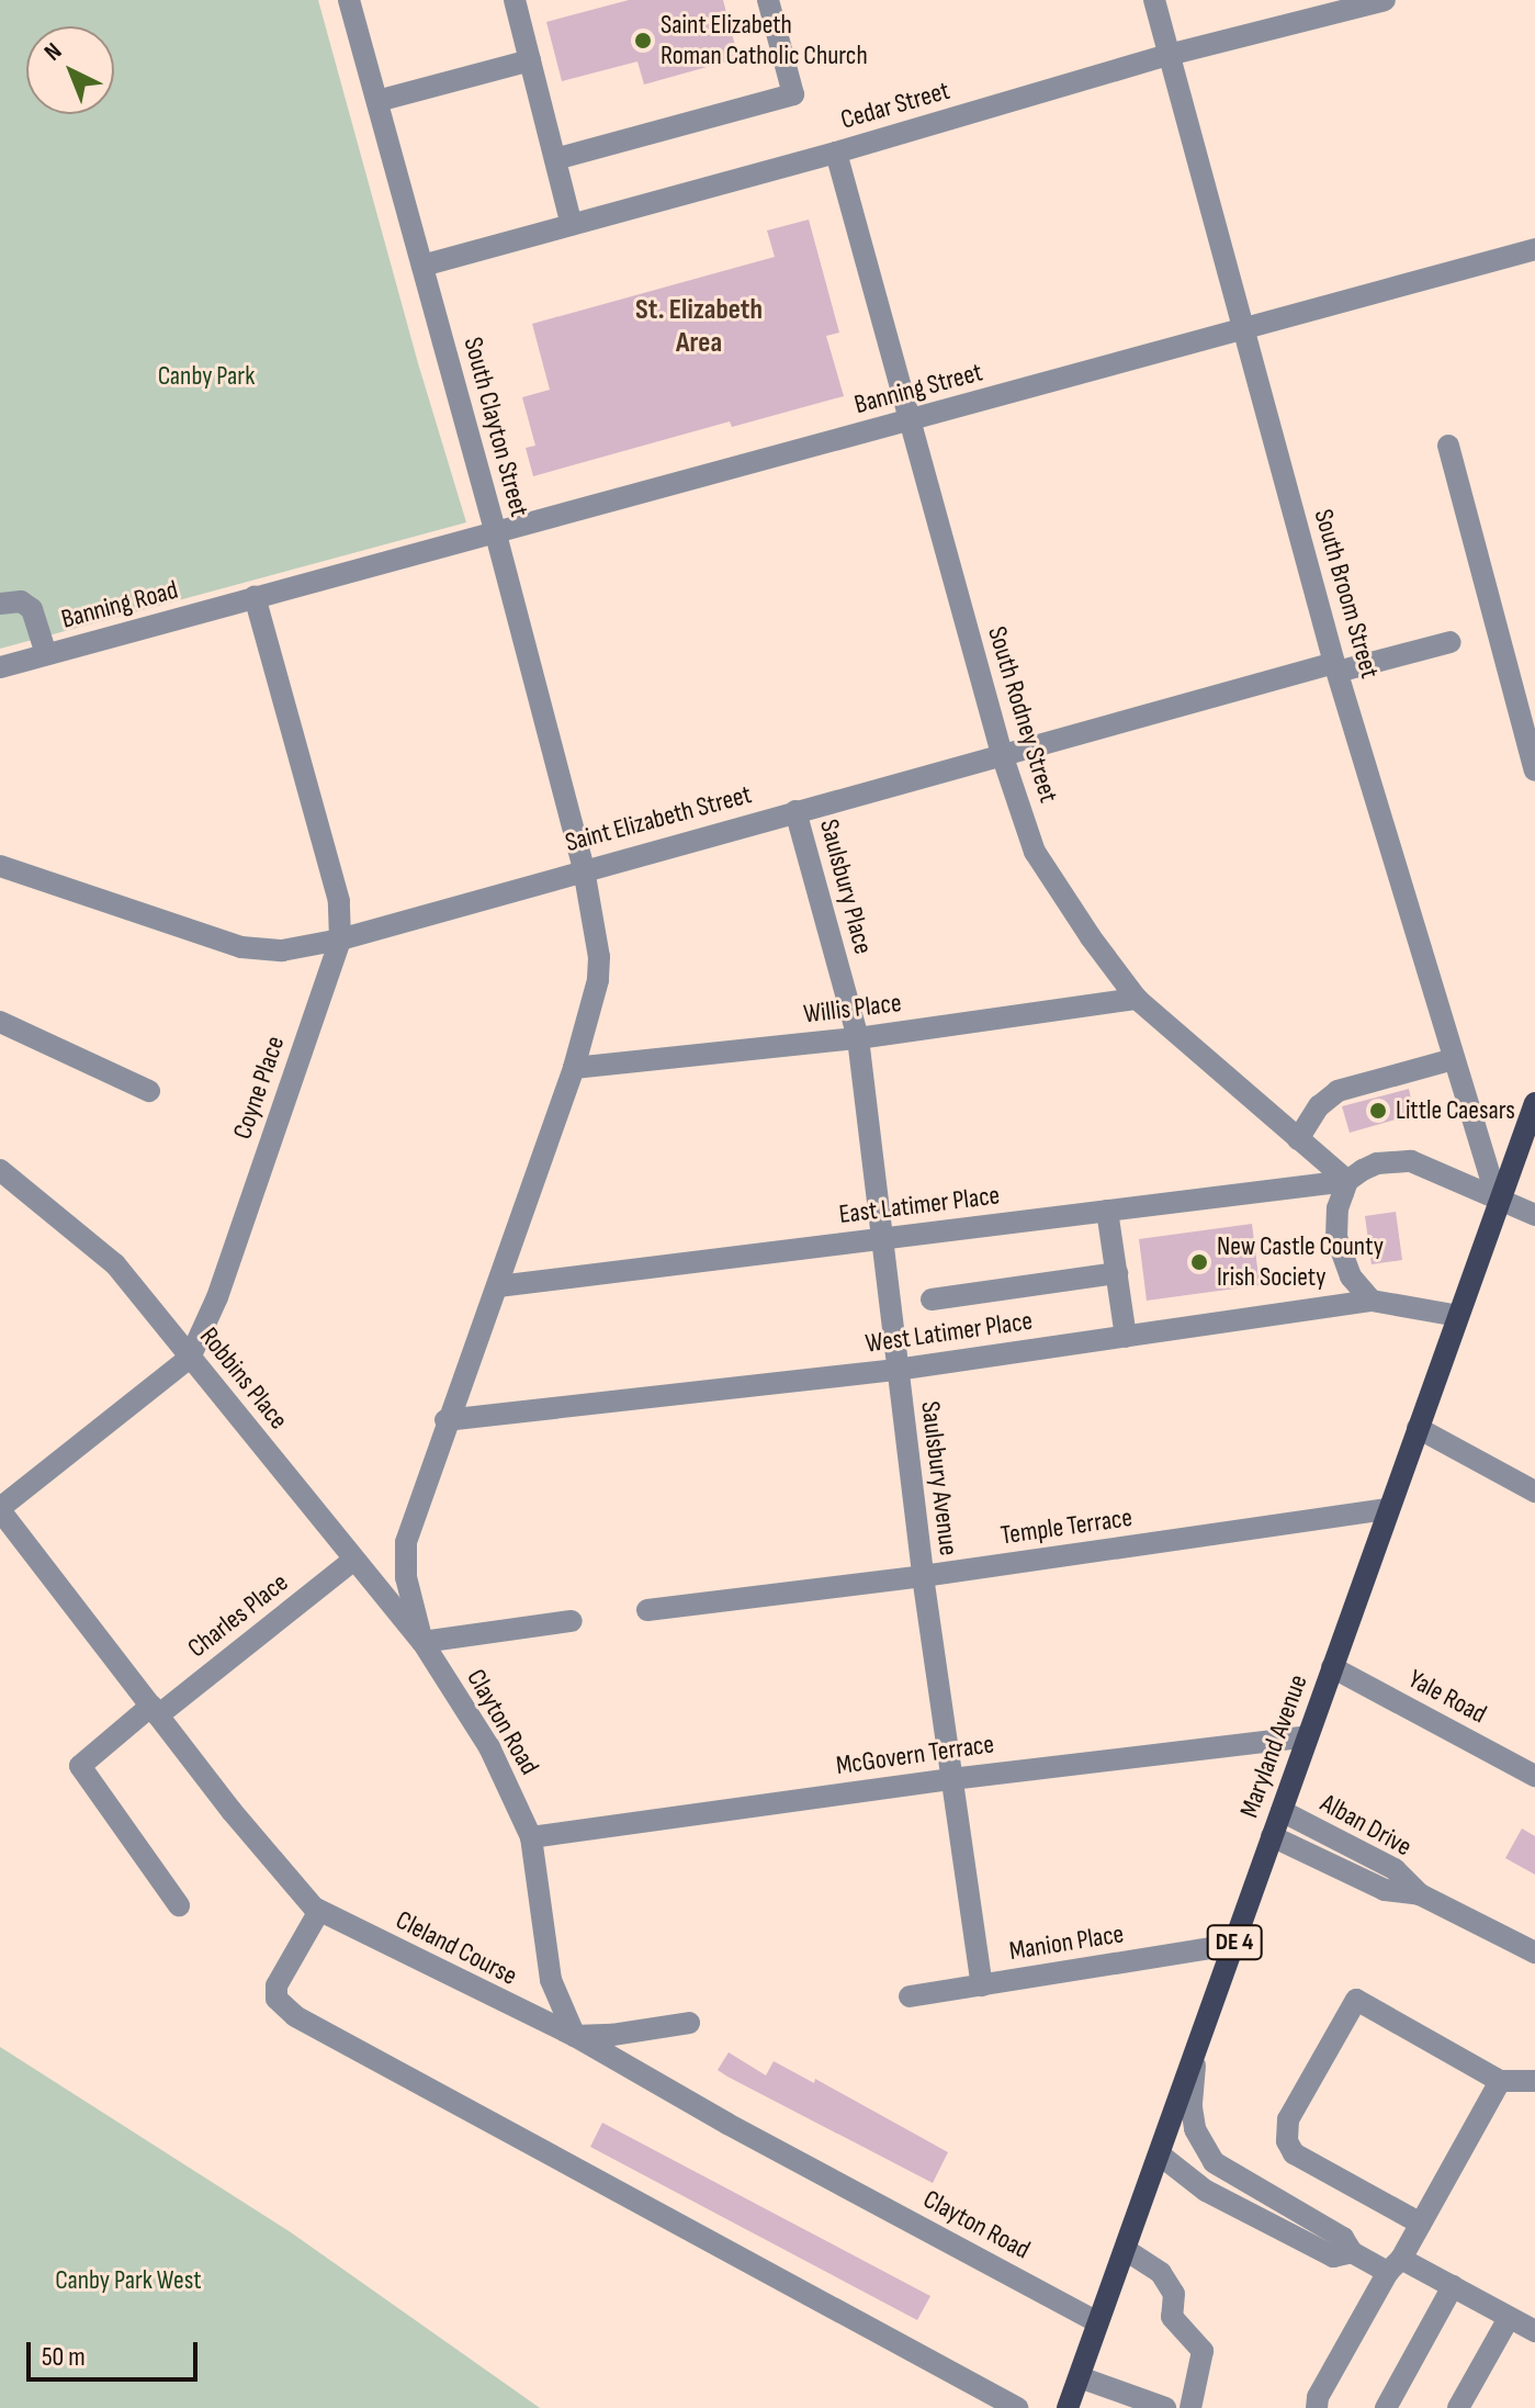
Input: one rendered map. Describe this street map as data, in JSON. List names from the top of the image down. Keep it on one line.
{"streets":{"main road":["Maryland Avenue","DE 4"],"street":["Cedar Street","Banning Street","South Clayton Street","South Broom Street","Banning Road","South Rodney Street","Saint Elizabeth Street","Saulsbury Place","Willis Place","Coyne Place","East Latimer Place","West Latimer Place","Robbins Place","Saulsbury Avenue","Temple Terrace","Charles Place","Yale Road","Clayton Road","McGovern Terrace","Alban Drive","Manion Place","Cleland Course"]},"crossings":[["Cedar Street","South Clayton Street"],["Cedar Street","South Broom Street"],["Cedar Street","South Rodney Street"],["Banning Street","South Clayton Street"],["Banning Street","South Broom Street"],["Banning Street","Banning Road"],["Banning Street","South Rodney Street"],["South Clayton Street","Saint Elizabeth Street"],["South Clayton Street","Clayton Road"],["South Broom Street","South Rodney Street"],["South Broom Street","Saint Elizabeth Street"],["South Broom Street","East Latimer Place"],["South Broom Street","West Latimer Place"],["South Broom Street","Maryland Avenue"],["Banning Road","Coyne Place"],["South Rodney Street","Saint Elizabeth Street"],["South Rodney Street","Willis Place"],["South Rodney Street","East Latimer Place"],["South Rodney Street","West Latimer Place"],["South Rodney Street","Maryland Avenue"],["Saint Elizabeth Street","Saulsbury Place"],["Saint Elizabeth Street","Coyne Place"],["Saint Elizabeth Street","Clayton Road"],["Saulsbury Place","Saulsbury Avenue"],["Willis Place","Saulsbury Avenue"],["Willis Place","Clayton Road"],["Coyne Place","Robbins Place"],["East Latimer Place","West Latimer Place"],["East Latimer Place","Saulsbury Avenue"],["East Latimer Place","Clayton Road"],["East Latimer Place","Maryland Avenue"],["West Latimer Place","Saulsbury Avenue"],["West Latimer Place","Clayton Road"],["West Latimer Place","Maryland Avenue"],["Robbins Place","Charles Place"],["Robbins Place","Clayton Road"],["Saulsbury Avenue","Temple Terrace"],["Saulsbury Avenue","McGovern Terrace"],["Saulsbury Avenue","Manion Place"],["Temple Terrace","Maryland Avenue"],["Yale Road","Maryland Avenue"],["Clayton Road","Maryland Avenue"],["Clayton Road","McGovern Terrace"],["Clayton Road","Cleland Course"],["Maryland Avenue","McGovern Terrace"],["Maryland Avenue","Alban Drive"],["Maryland Avenue","Manion Place"]],"districts":["St. Elizabeth Area"],"parks":["Canby Park","Canby Park West"],"places":["Saint Elizabeth Roman Catholic Church","Little Caesars","New Castle County Irish Society"],"scale_bar":"50 m","north":"top left"}
